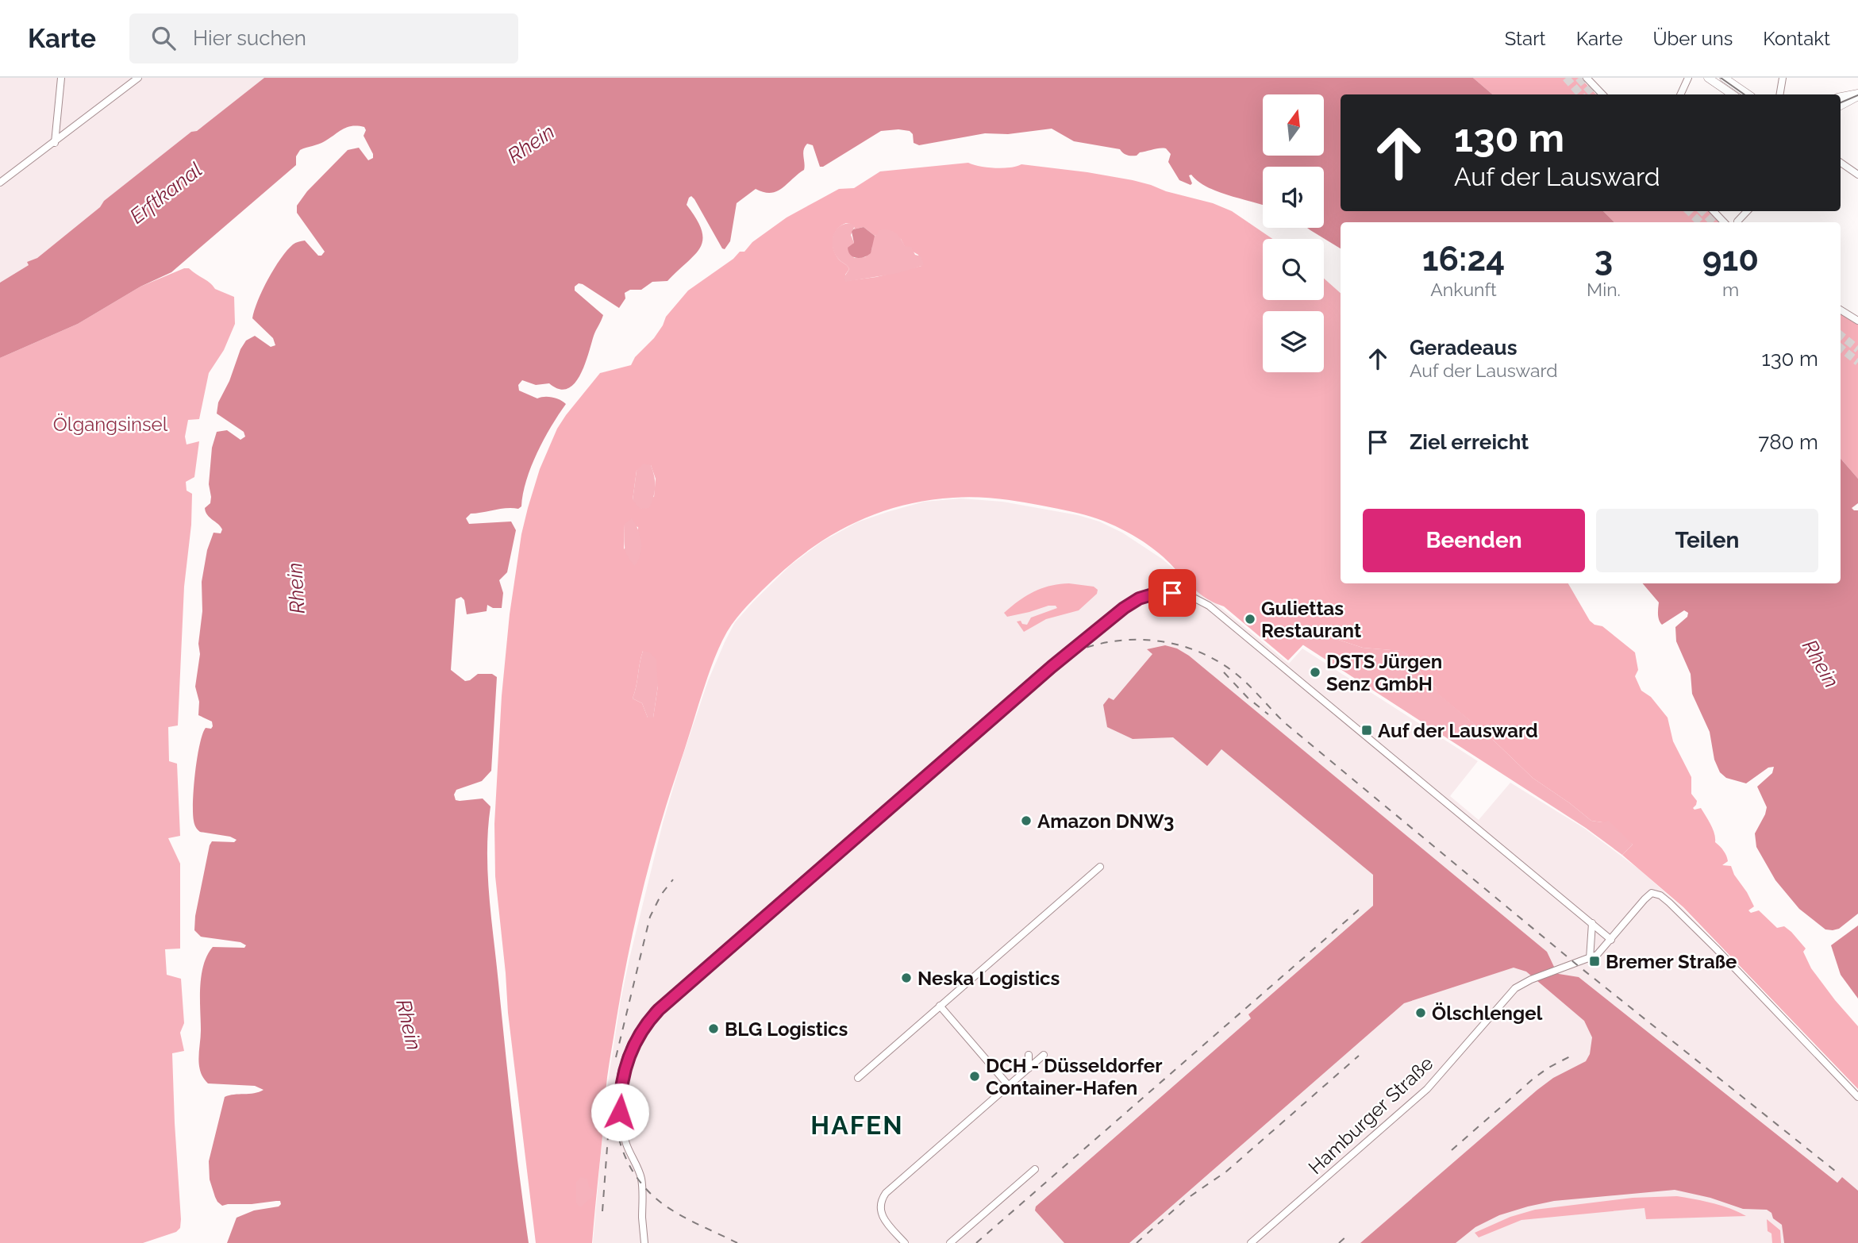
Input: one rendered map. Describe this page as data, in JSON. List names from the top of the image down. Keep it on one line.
{"streets":{"street":["Hamburger Straße"]},"districts":["HAFEN"],"water":["Rhein","Erftkanal"],"parks":["Ölgangsinsel"],"places":{"other":["Guliettas Restaurant","DSTS Jürgen Senz GmbH","Amazon DNW3","Neska Logistics","Ölschlengel","BLG Logistics","DCH - Düsseldorfer Container-Hafen"],"transit":["Auf der Lausward","Bremer Straße"]},"north":"top","page":{"header":"Karte","search":"Hier suchen","nav":["Start","Karte","Über uns","Kontakt"],"turn":["130 m","Auf der Lausward"],"eta":["16:24","Ankunft","3","Min.","910","m"],"list":[{"name":"Geradeaus","note":"Auf der Lausward","value":"130 m"},{"name":"Ziel erreicht","value":"780 m"}],"buttons":["Beenden","Teilen"]}}
